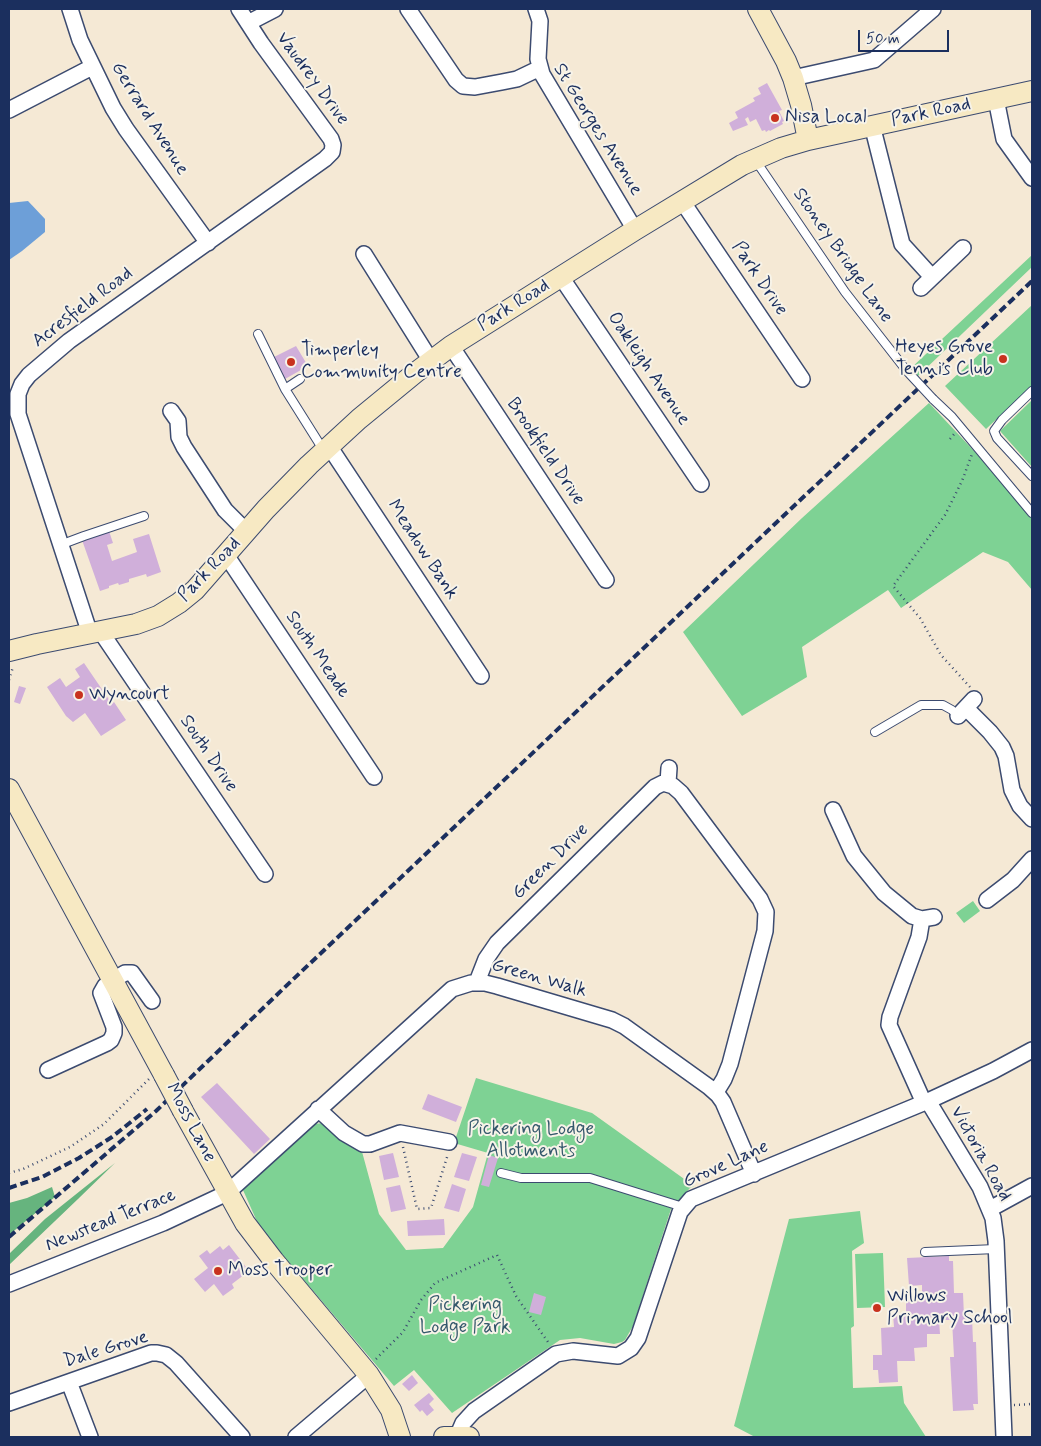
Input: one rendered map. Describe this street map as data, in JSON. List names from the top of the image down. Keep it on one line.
{"streets":{"main road":["Park Road","Moss Lane"],"street":["Vaudrey Drive","Gerrard Avenue","St Georges Avenue","Park Drive","Acresfield Road","Oakleigh Avenue","Brookfield Drive","Meadow Bank","South Meade","South Drive","Green Drive","Green Walk","Victoria Road","Grove Lane","Newstead Terrace","Dale Grove"],"lane":["Stoney Bridge Lane"]},"crossings":[["Vaudrey Drive","Acresfield Road"],["Park Road","St Georges Avenue"],["Park Road","Stoney Bridge Lane"],["Park Road","Park Drive"],["Park Road","Acresfield Road"],["Park Road","Oakleigh Avenue"],["Park Road","Brookfield Drive"],["Park Road","Meadow Bank"],["Park Road","South Meade"],["Park Road","South Drive"],["Gerrard Avenue","Acresfield Road"],["Acresfield Road","South Drive"],["Green Drive","Green Walk"],["Green Walk","Moss Lane"],["Green Walk","Grove Lane"],["Green Walk","Newstead Terrace"],["Moss Lane","Newstead Terrace"],["Victoria Road","Grove Lane"]],"parks":["Pickering Lodge Allotments","Pickering Lodge Park"],"places":["Nisa Local","Heyes Grove Tennis Club","Timperley Community Centre","Wyncourt","Moss Trooper","Willows Primary School"],"scale_bar":"50 m"}
